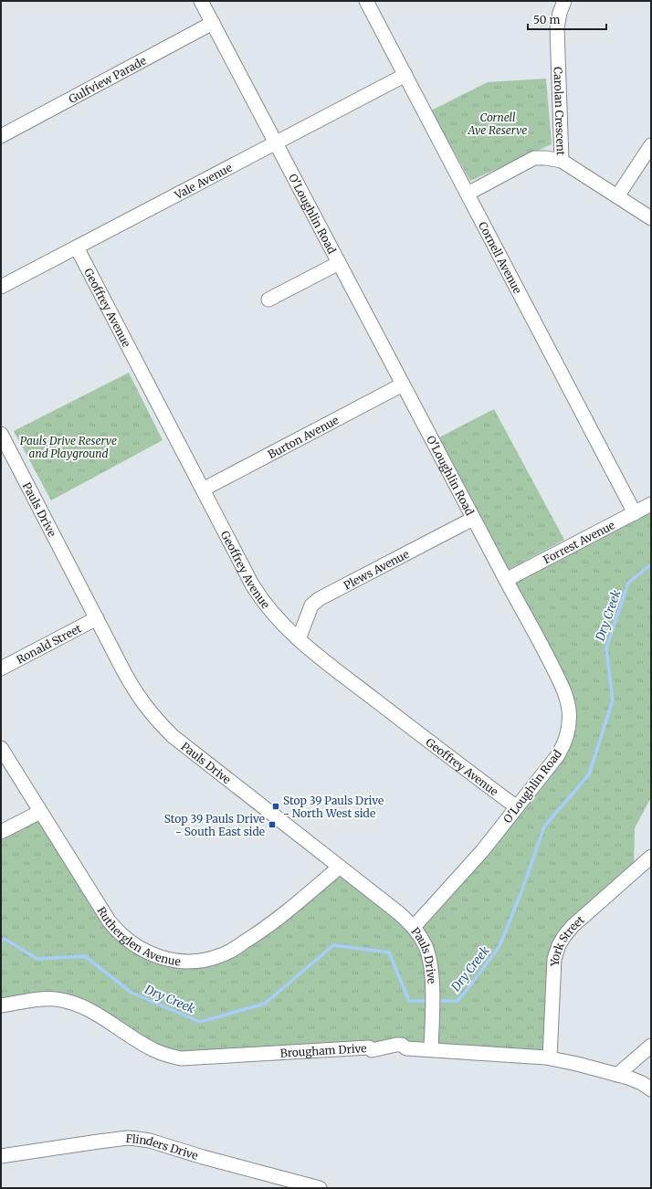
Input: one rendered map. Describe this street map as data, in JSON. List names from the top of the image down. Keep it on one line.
{"streets":{"street":["Gulfview Parade","Carolan Crescent","Vale Avenue","O'Loughlin Road","Cornell Avenue","Geoffrey Avenue","Burton Avenue","Pauls Drive","Forrest Avenue","Plews Avenue","Ronald Street","Rutherglen Avenue","York Street","Brougham Drive","Flinders Drive"]},"crossings":[["Gulfview Parade","O'Loughlin Road"],["Vale Avenue","O'Loughlin Road"],["Vale Avenue","Cornell Avenue"],["Vale Avenue","Geoffrey Avenue"],["O'Loughlin Road","Geoffrey Avenue"],["O'Loughlin Road","Burton Avenue"],["O'Loughlin Road","Pauls Drive"],["O'Loughlin Road","Forrest Avenue"],["O'Loughlin Road","Plews Avenue"],["Cornell Avenue","Forrest Avenue"],["Geoffrey Avenue","Burton Avenue"],["Geoffrey Avenue","Plews Avenue"],["Pauls Drive","Ronald Street"],["Pauls Drive","Rutherglen Avenue"],["Pauls Drive","Brougham Drive"],["York Street","Brougham Drive"]],"water":["Dry Creek"],"parks":["Cornell Ave Reserve","Pauls Drive Reserve and Playground"],"places":{"transit":["Stop 39 Pauls Drive - North West side","Stop 39 Pauls Drive - South East side"]},"scale_bar":"50 m"}
